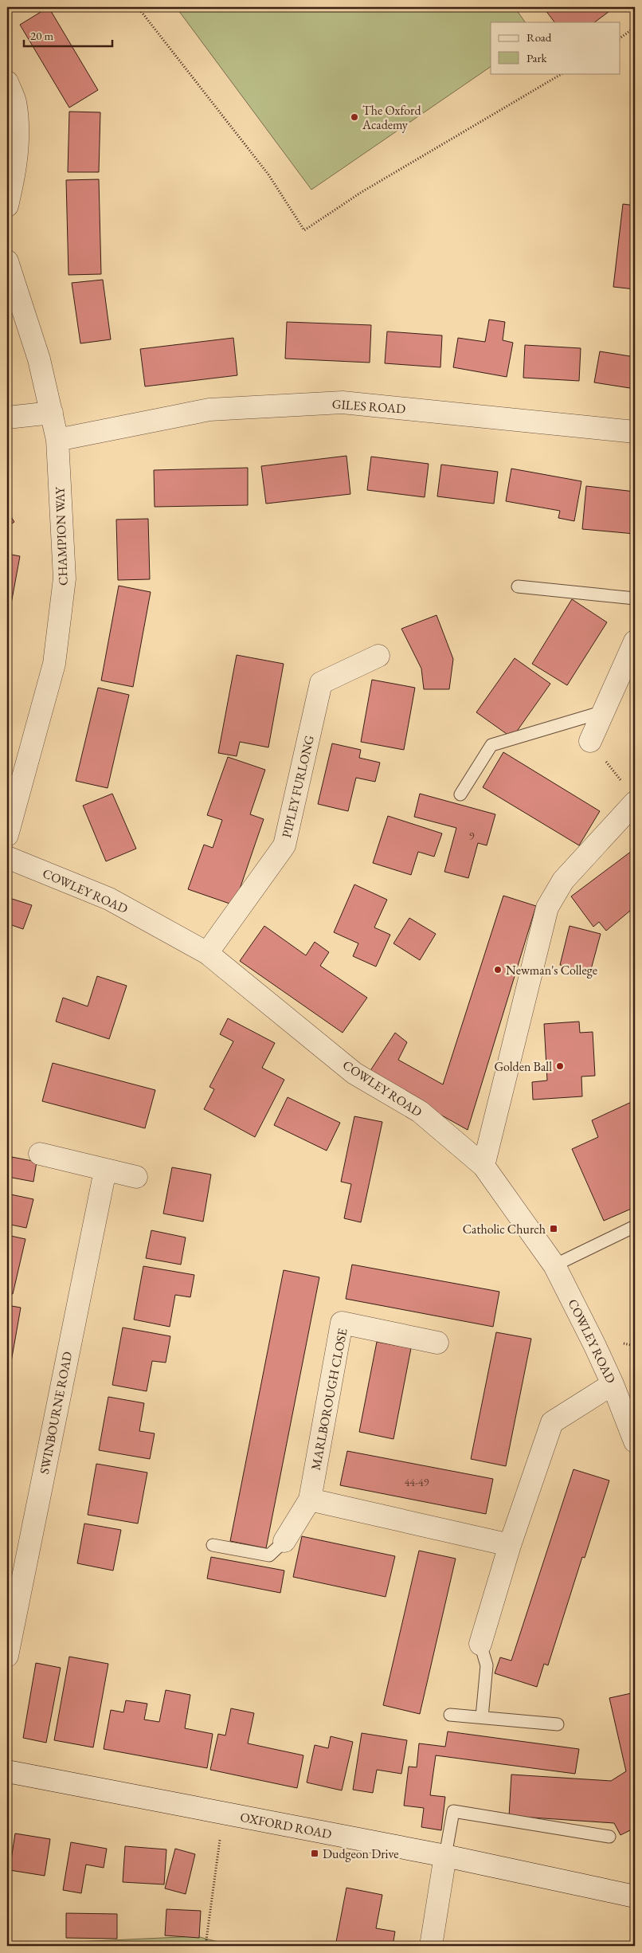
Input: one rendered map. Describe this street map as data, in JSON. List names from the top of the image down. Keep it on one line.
{"streets":{"street":["GILES ROAD","CHAMPION WAY","PIPLEY FURLONG","COWLEY ROAD","MARLBOROUGH CLOSE","SWINBOURNE ROAD","OXFORD ROAD"]},"crossings":[["GILES ROAD","CHAMPION WAY"],["PIPLEY FURLONG","COWLEY ROAD"]],"places":{"other":["The Oxford Academy","Newman's College","Golden Ball"],"transit":["Catholic Church","Dudgeon Drive"]},"house_numbers":["9","44-49"],"legend":["Road","Park"],"scale_bar":"20 m"}
